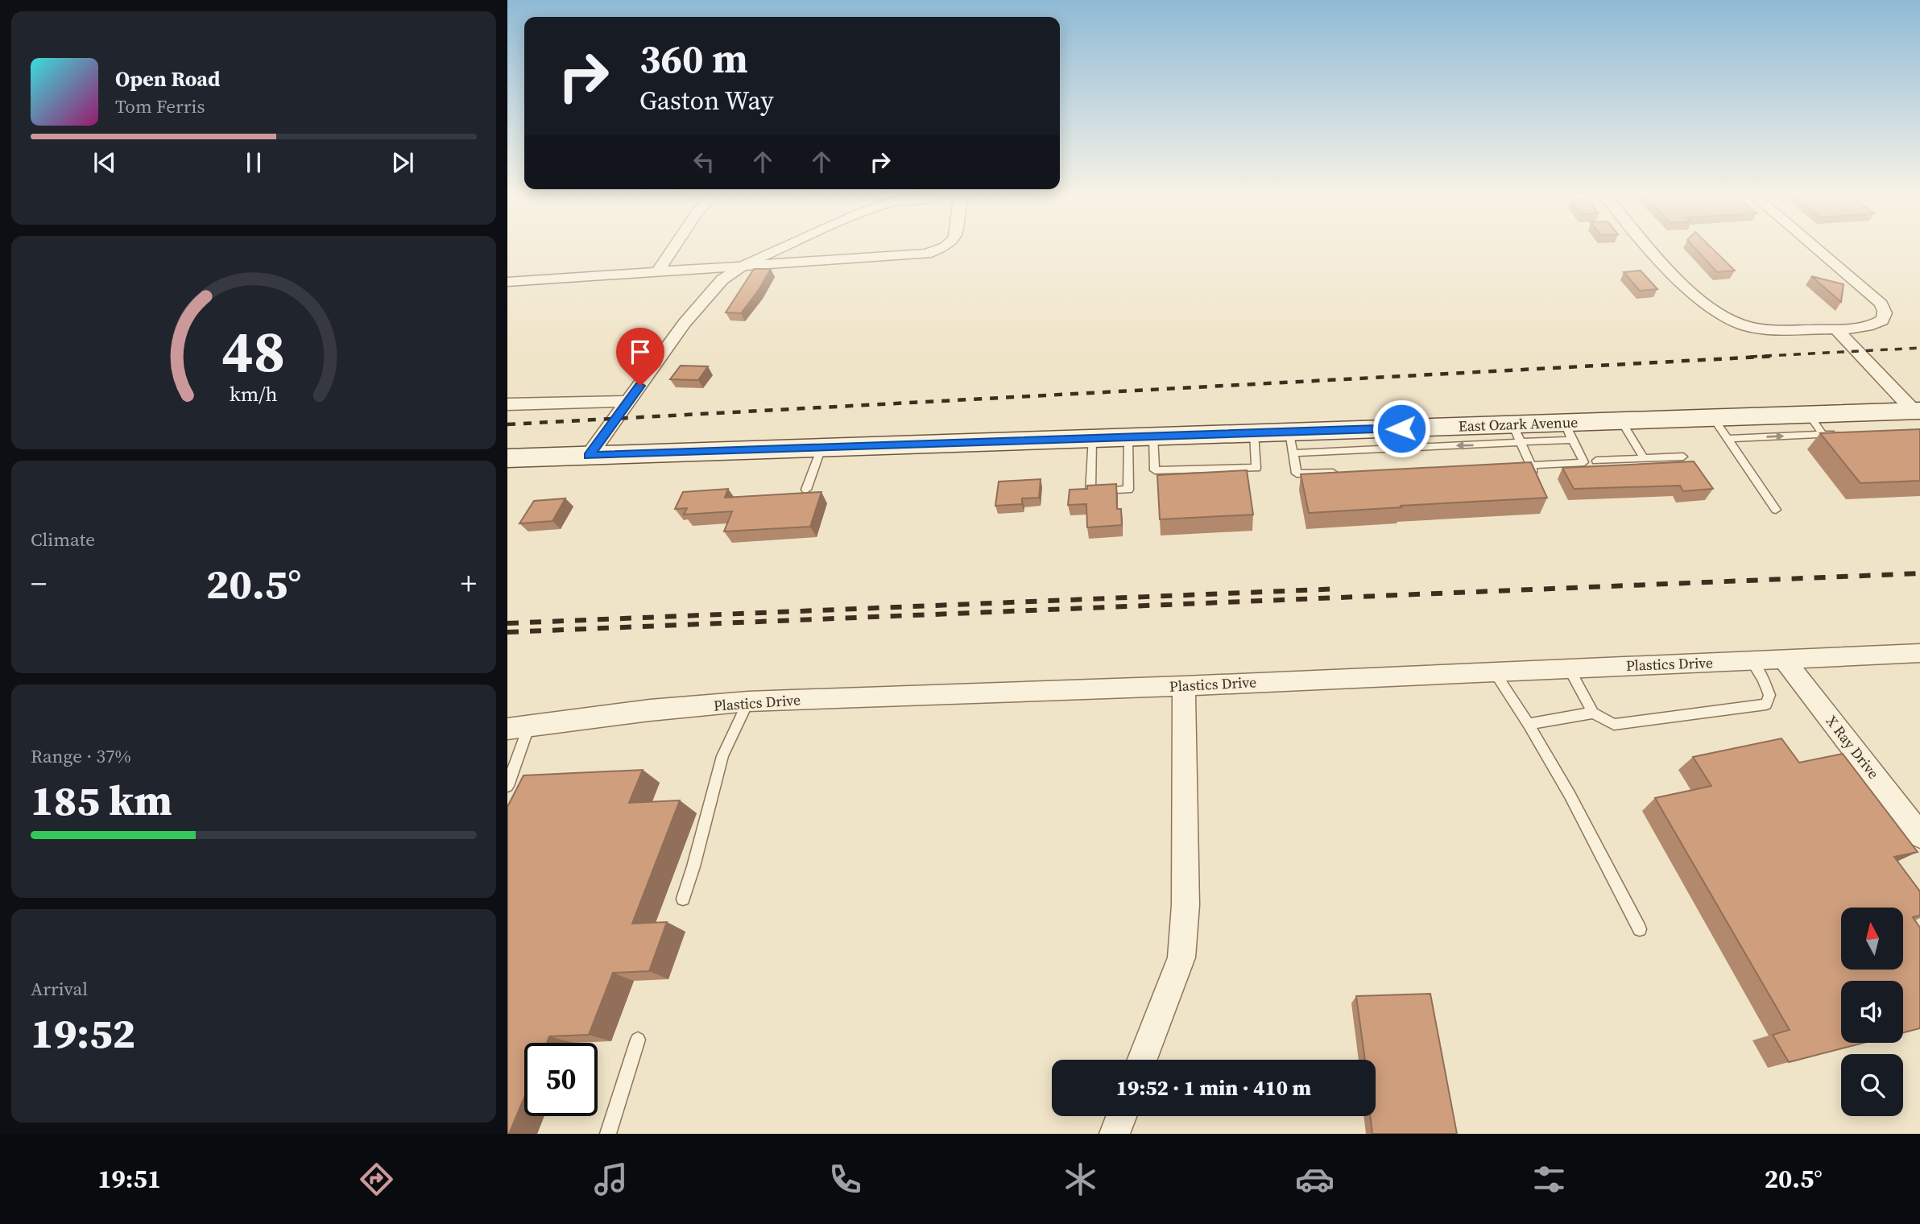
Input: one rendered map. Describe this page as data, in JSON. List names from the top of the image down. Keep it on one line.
{"streets":{"main road":["East Ozark Avenue"],"street":["Plastics Drive","X Ray Drive"]},"crossings":[["Plastics Drive","X Ray Drive"]],"north":"top","page":{"turn":["360 m","Gaston Way"],"song":["Open Road","Tom Ferris"],"tile":["Climate",["Range · 37%","185 km"],["Arrival","19:52"]],"heat":["−","20.5°","+"],"limit":"50","trip":"19:52 · 1 min · 410 m","tabs":["19:51","20.5°"],"gauge":["48","km/h"]}}
